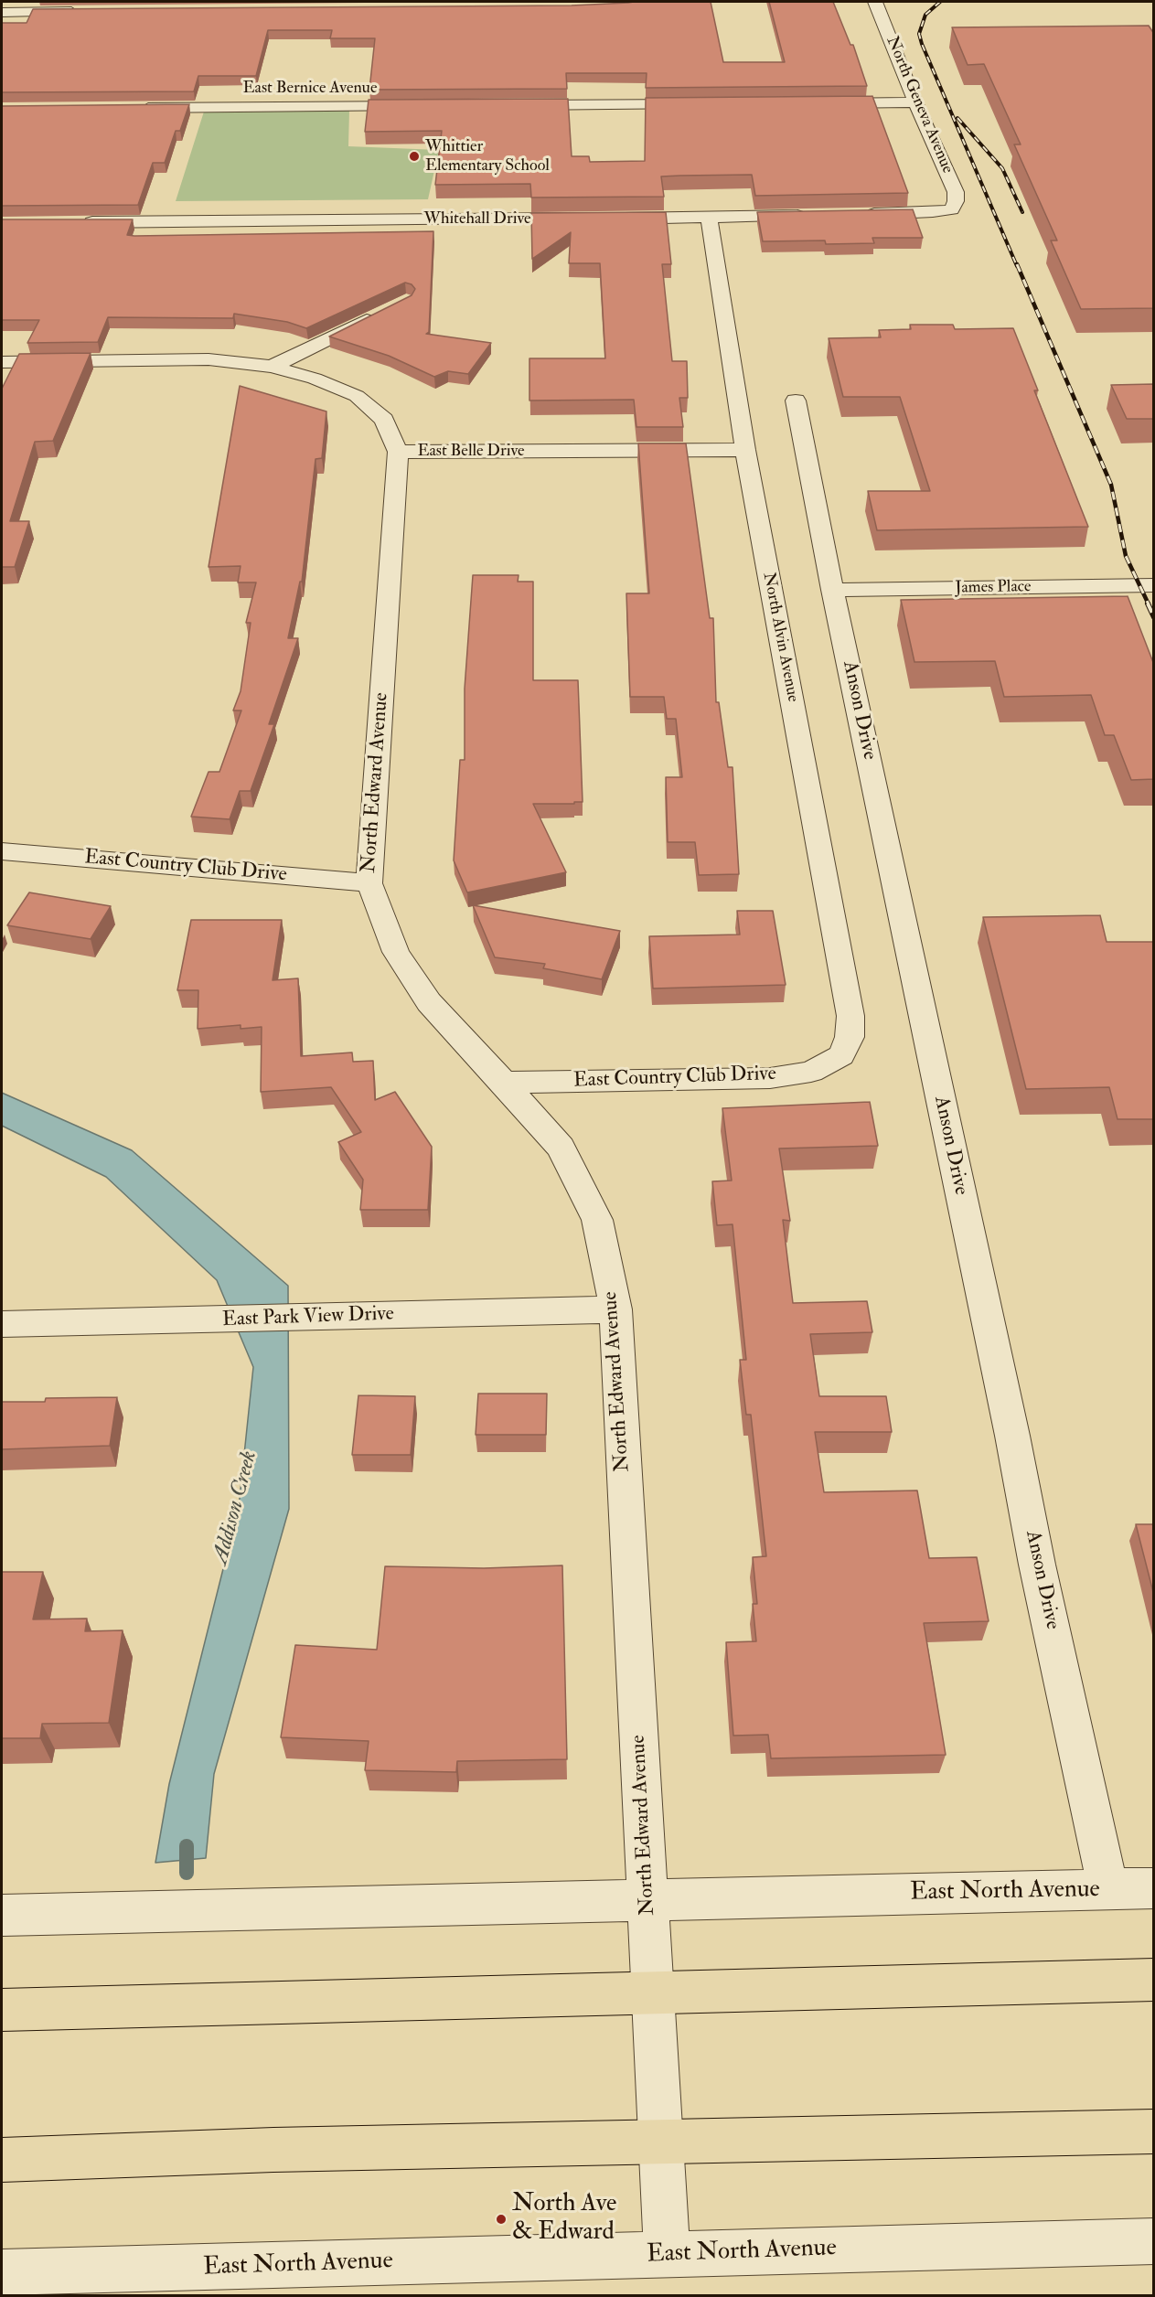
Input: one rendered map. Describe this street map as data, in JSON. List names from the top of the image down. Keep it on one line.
{"streets":{"street":["East Bernice Avenue","North Geneva Avenue","Whitehall Drive","East Belle Drive","James Place","North Alvin Avenue","Anson Drive","North Edward Avenue","East Country Club Drive","East Park View Drive","East North Avenue"]},"crossings":[["East Belle Drive","North Alvin Avenue"],["East Belle Drive","North Edward Avenue"],["James Place","Anson Drive"],["North Alvin Avenue","East Country Club Drive"],["Anson Drive","East North Avenue"],["North Edward Avenue","East Country Club Drive"],["North Edward Avenue","East Park View Drive"],["North Edward Avenue","East North Avenue"]],"water":["Addison Creek"],"places":["Whittier Elementary School","North Ave & Edward"]}
